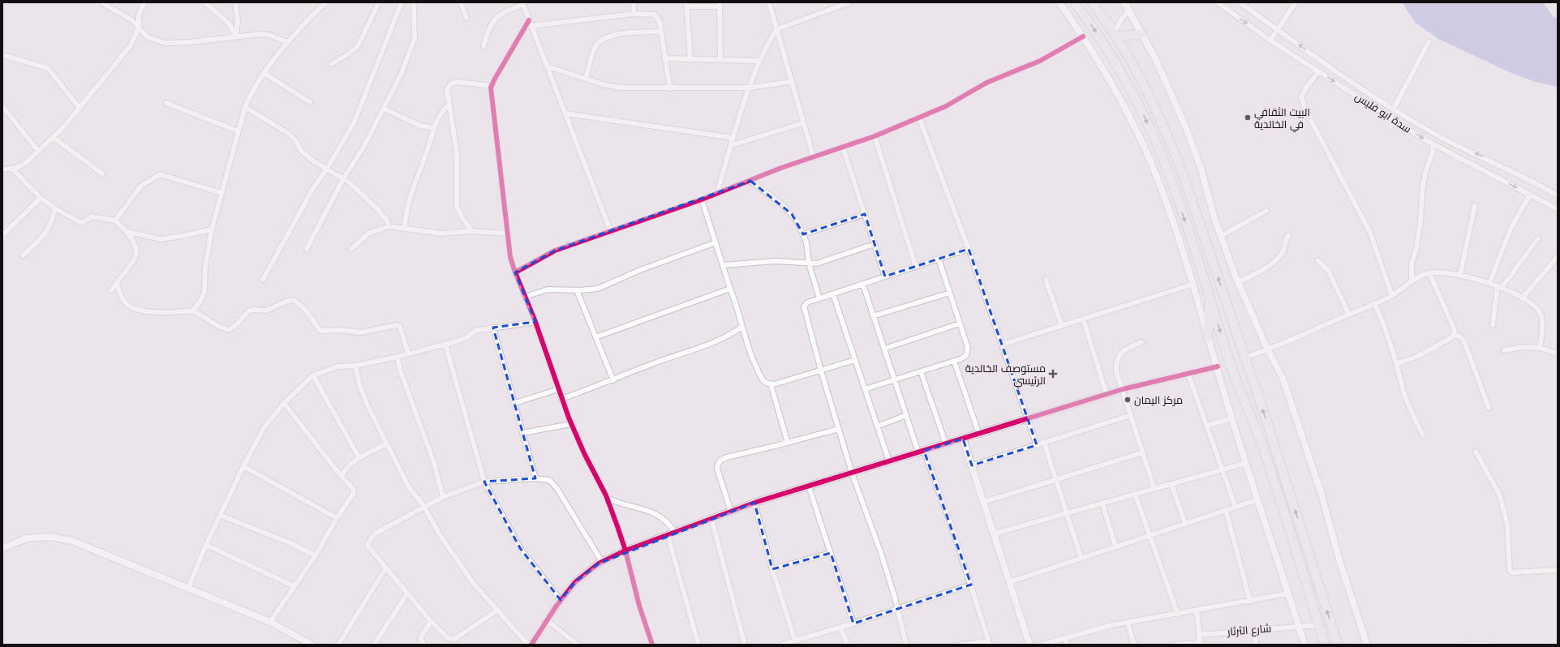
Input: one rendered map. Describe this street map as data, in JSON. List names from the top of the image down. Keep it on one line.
{"streets":{"street":["سدة ابو فليس","شارع الثرثار"]},"places":{"other":["البيت الثقافي في الخالدية","مركز اليمان"],"health":["مستوصف الخالدية الرئيسي"]}}
